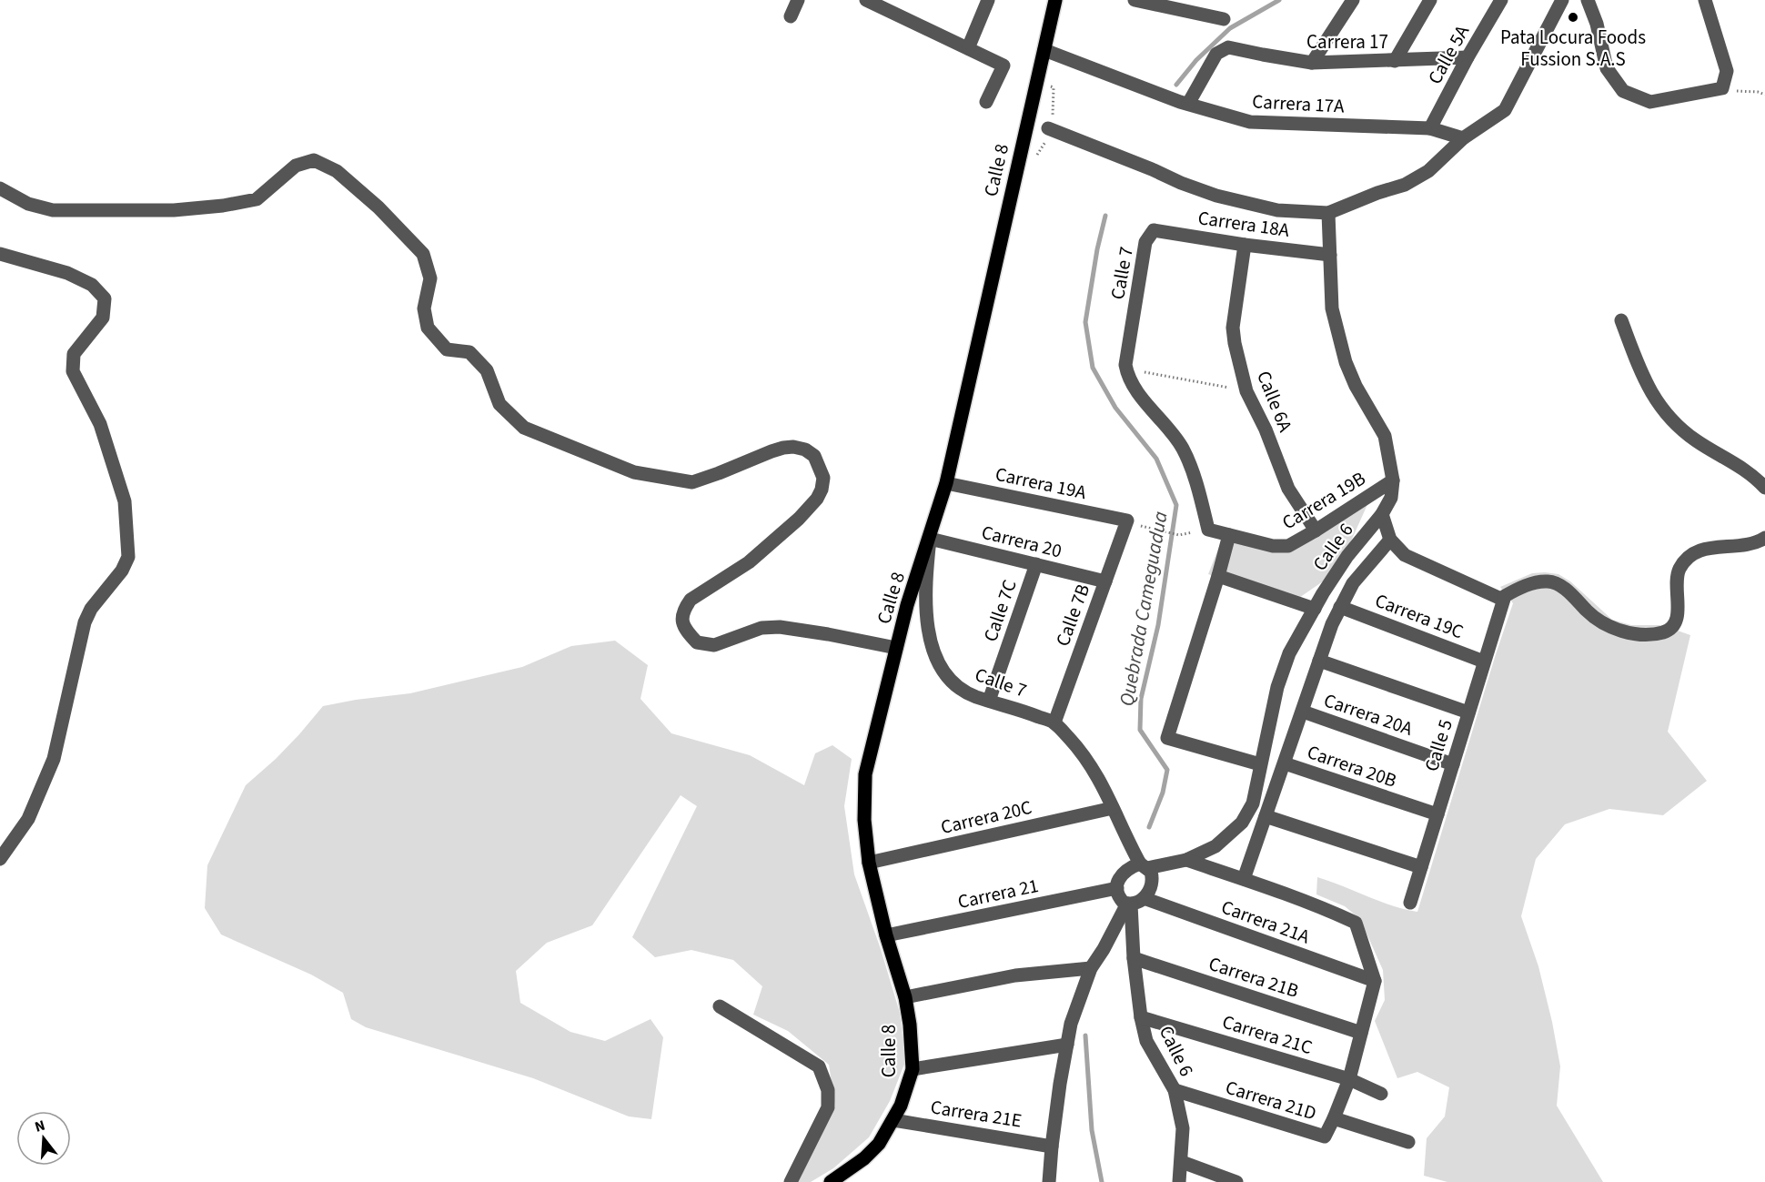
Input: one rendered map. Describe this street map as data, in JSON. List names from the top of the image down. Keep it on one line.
{"streets":{"main road":["Calle 8"],"street":["Carrera 17","Calle 5A","Carrera 17A","Carrera 18A","Calle 7","Calle 6A","Carrera 19A","Carrera 19B","Carrera 20","Calle 6","Calle 7C","Calle 7B","Carrera 19C","Carrera 20A","Calle 5","Carrera 20B","Carrera 20C","Carrera 21","Carrera 21A","Carrera 21B","Carrera 21C","Carrera 21D","Carrera 21E"]},"crossings":[["Carrera 17","Calle 5A"],["Carrera 17","Carrera 17A"],["Calle 5A","Carrera 17A"],["Carrera 17A","Calle 8"],["Calle 8","Calle 7"],["Calle 8","Carrera 19A"],["Calle 8","Carrera 20"],["Calle 8","Carrera 20C"],["Calle 8","Carrera 21"],["Calle 8","Carrera 21E"],["Carrera 18A","Calle 7"],["Carrera 18A","Calle 6A"],["Carrera 18A","Calle 6"],["Calle 7","Carrera 19B"],["Calle 7","Carrera 20"],["Calle 7","Calle 6"],["Calle 7","Calle 7C"],["Calle 7","Calle 7B"],["Calle 7","Carrera 20C"],["Calle 7","Carrera 21"],["Calle 7","Carrera 21A"],["Calle 6A","Carrera 19B"],["Carrera 19A","Calle 7B"],["Carrera 19B","Calle 6"],["Carrera 20","Calle 7C"],["Carrera 20","Calle 7B"],["Calle 6","Carrera 21"],["Calle 6","Carrera 21A"],["Calle 6","Carrera 21B"],["Calle 6","Carrera 21C"],["Calle 6","Carrera 21D"],["Carrera 19C","Calle 5"],["Carrera 20A","Calle 5"],["Calle 5","Carrera 20B"],["Carrera 21","Carrera 21A"]],"water":["Quebrada Cameguadua"],"places":["Pata Locura Foods Fussion S.A.S"],"north":"top"}
